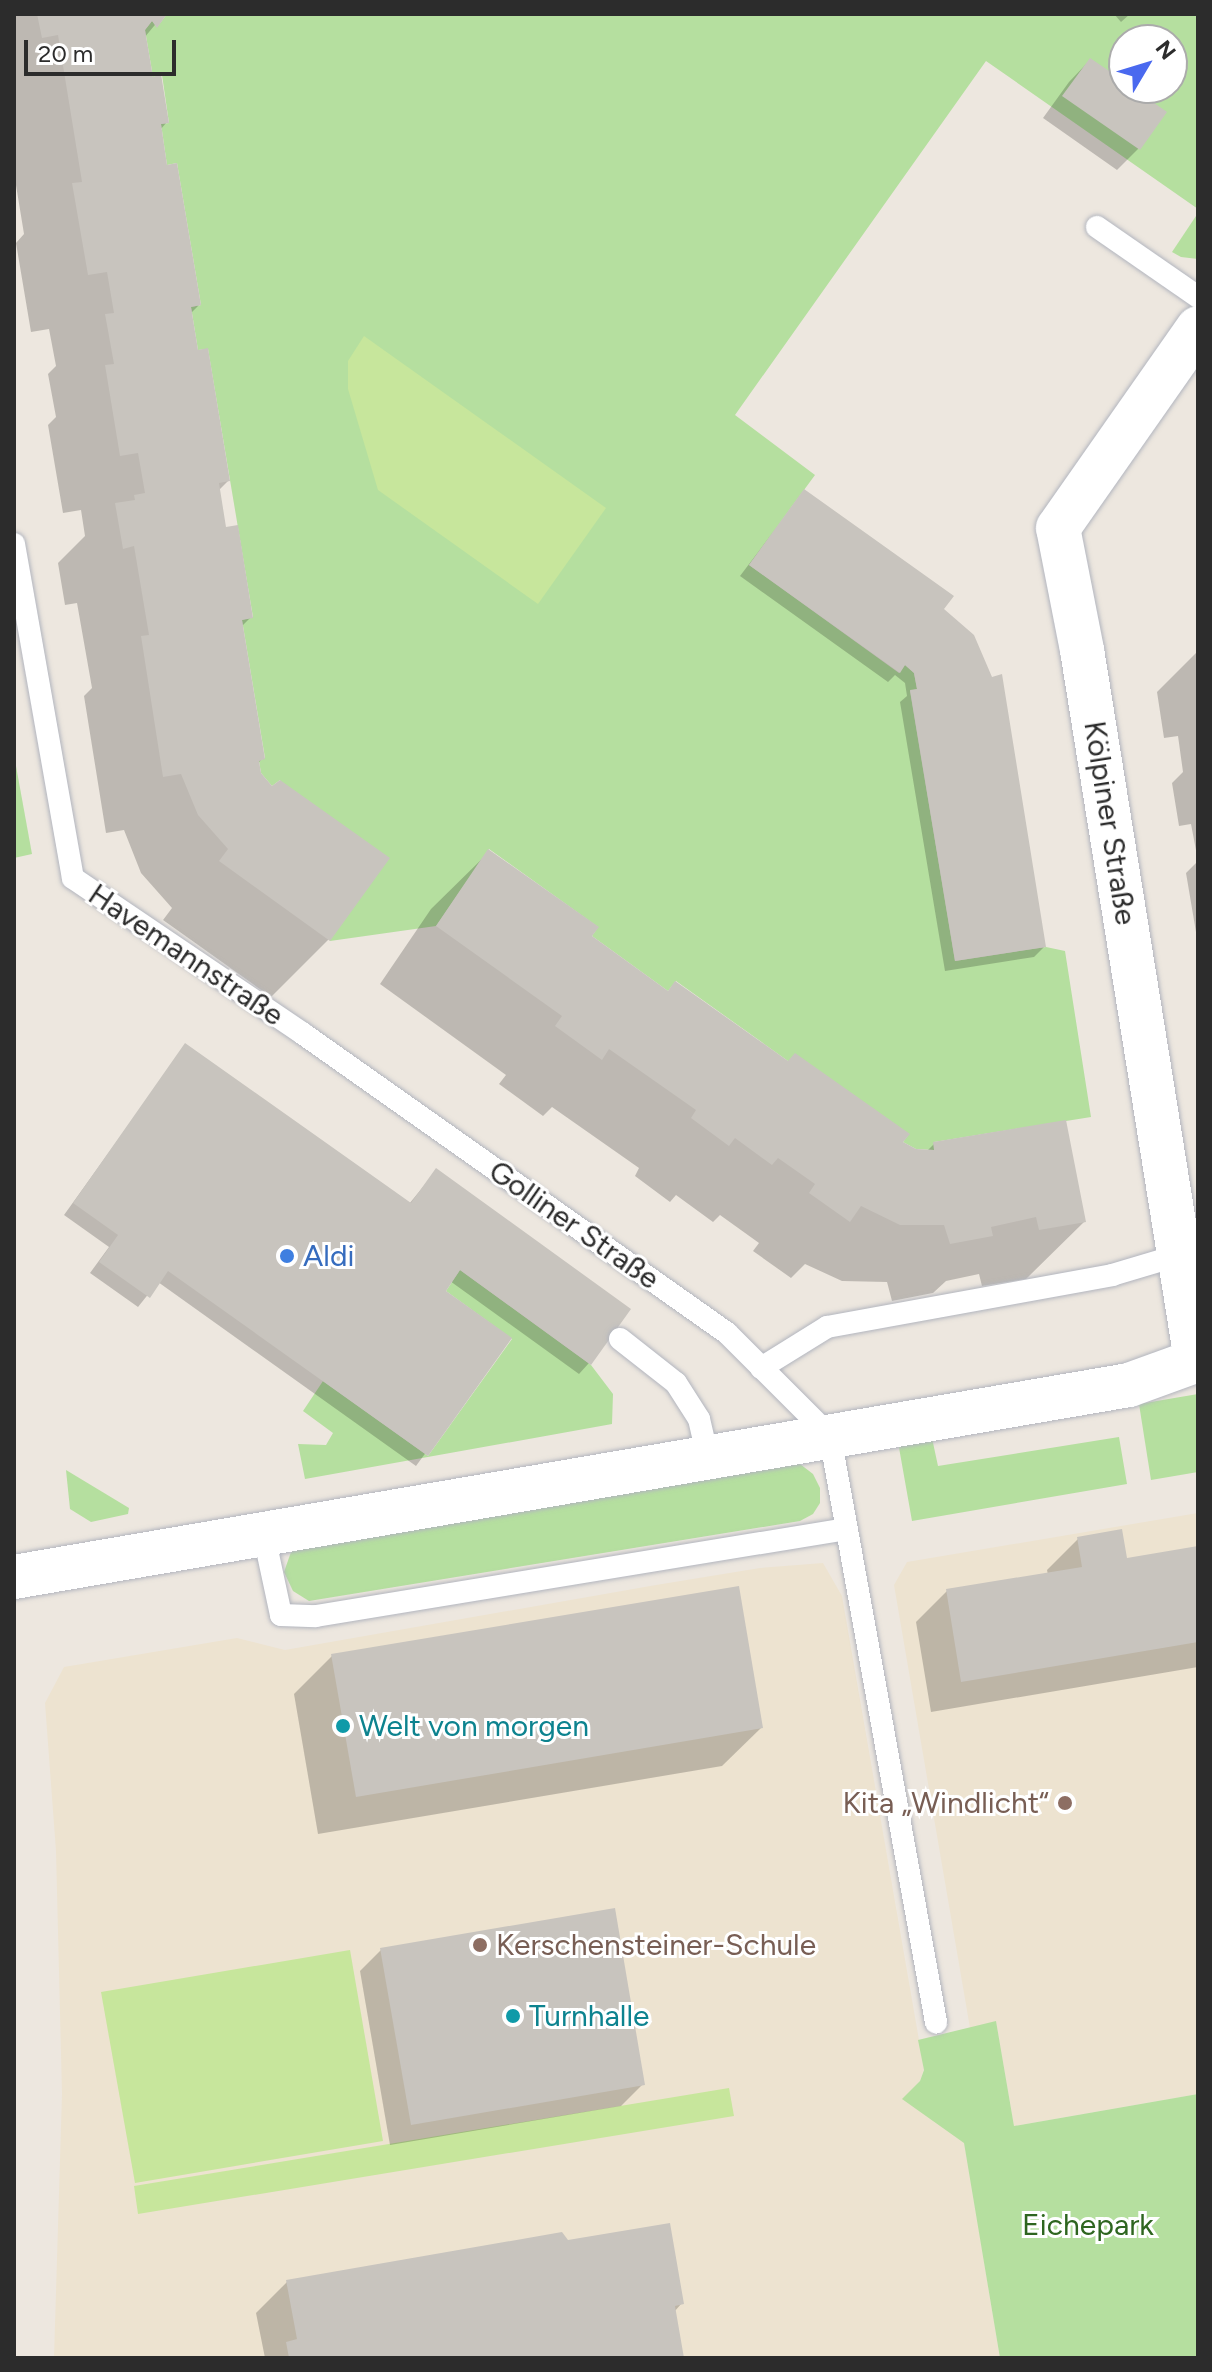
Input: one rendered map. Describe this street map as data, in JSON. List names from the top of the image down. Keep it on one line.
{"streets":{"street":["Kölpiner Straße"],"lane":["Havemannstraße","Golliner Straße"]},"crossings":[["Havemannstraße","Golliner Straße"]],"parks":["Eichepark"],"places":["Aldi","Welt von morgen","Kita „Windlicht“","Kerschensteiner-Schule","Turnhalle"],"scale_bar":"20 m","north":"top right"}
